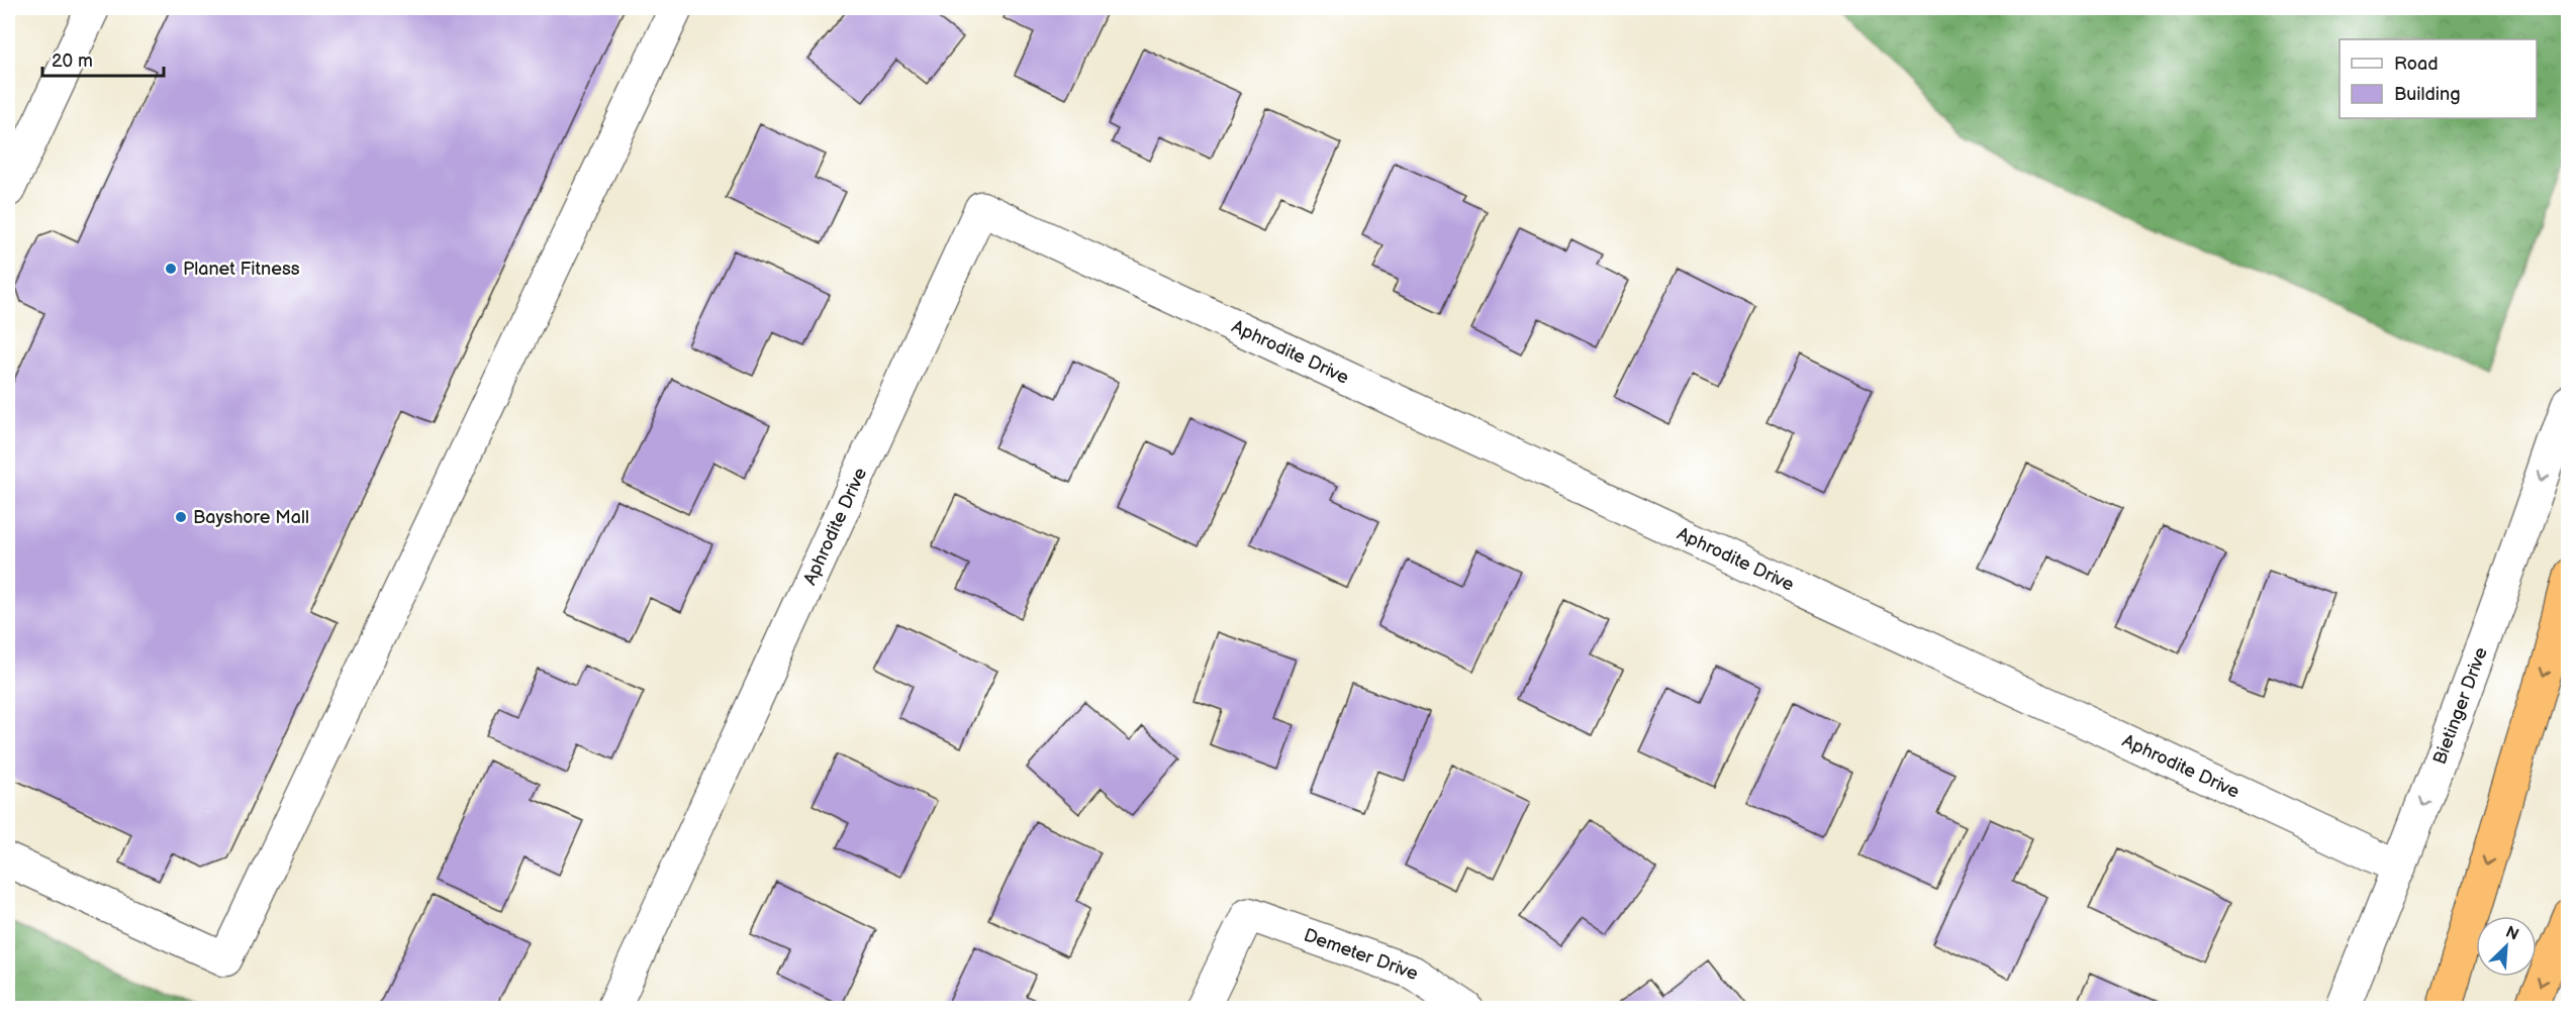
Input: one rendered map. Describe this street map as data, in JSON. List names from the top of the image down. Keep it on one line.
{"streets":{"street":["Aphrodite Drive","Bietinger Drive","Demeter Drive"]},"crossings":[["Aphrodite Drive","Bietinger Drive"]],"one_way":["Bietinger Drive"],"places":["Planet Fitness","Bayshore Mall"],"legend":["Road","Building"],"scale_bar":"20 m","north":"top right"}
